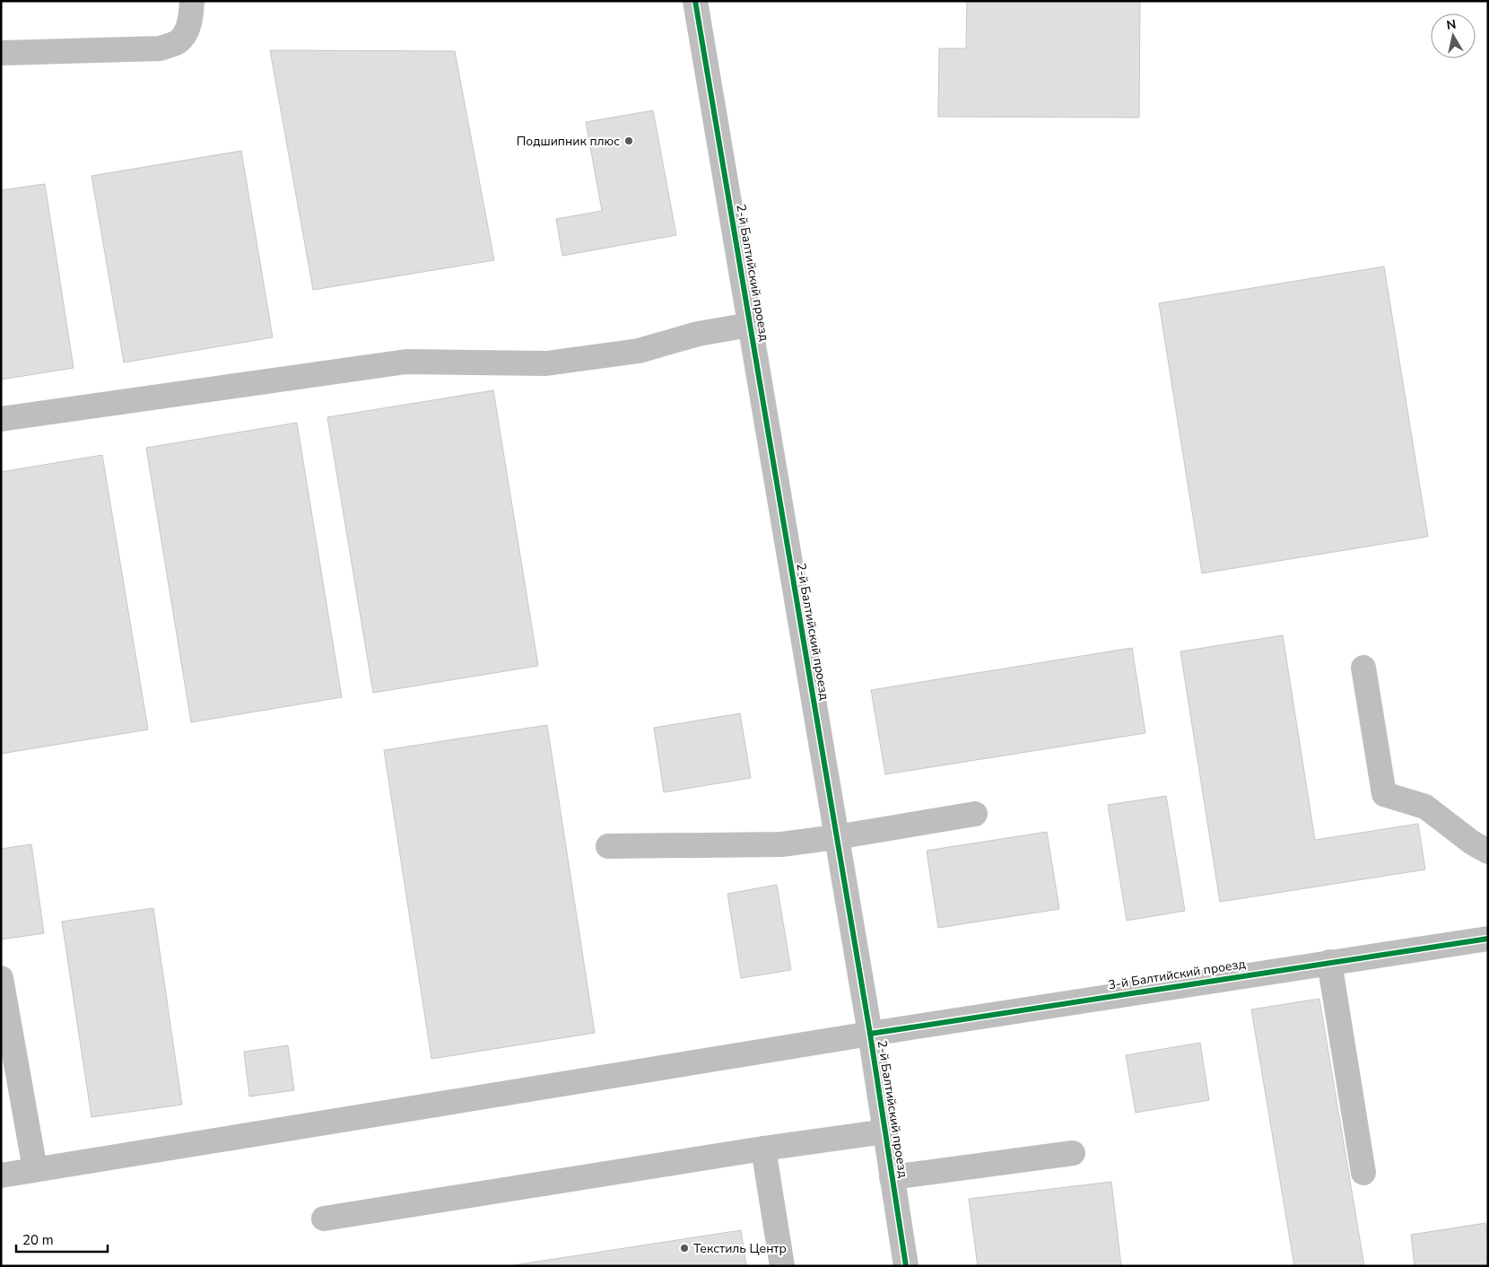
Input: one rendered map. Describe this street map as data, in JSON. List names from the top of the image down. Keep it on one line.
{"streets":{"street":["2-й Балтийский проезд","3-й Балтийский проезд"]},"crossings":[["2-й Балтийский проезд","3-й Балтийский проезд"]],"places":["Подшипник плюс","Текстиль Центр"],"scale_bar":"20 m","north":"top"}
